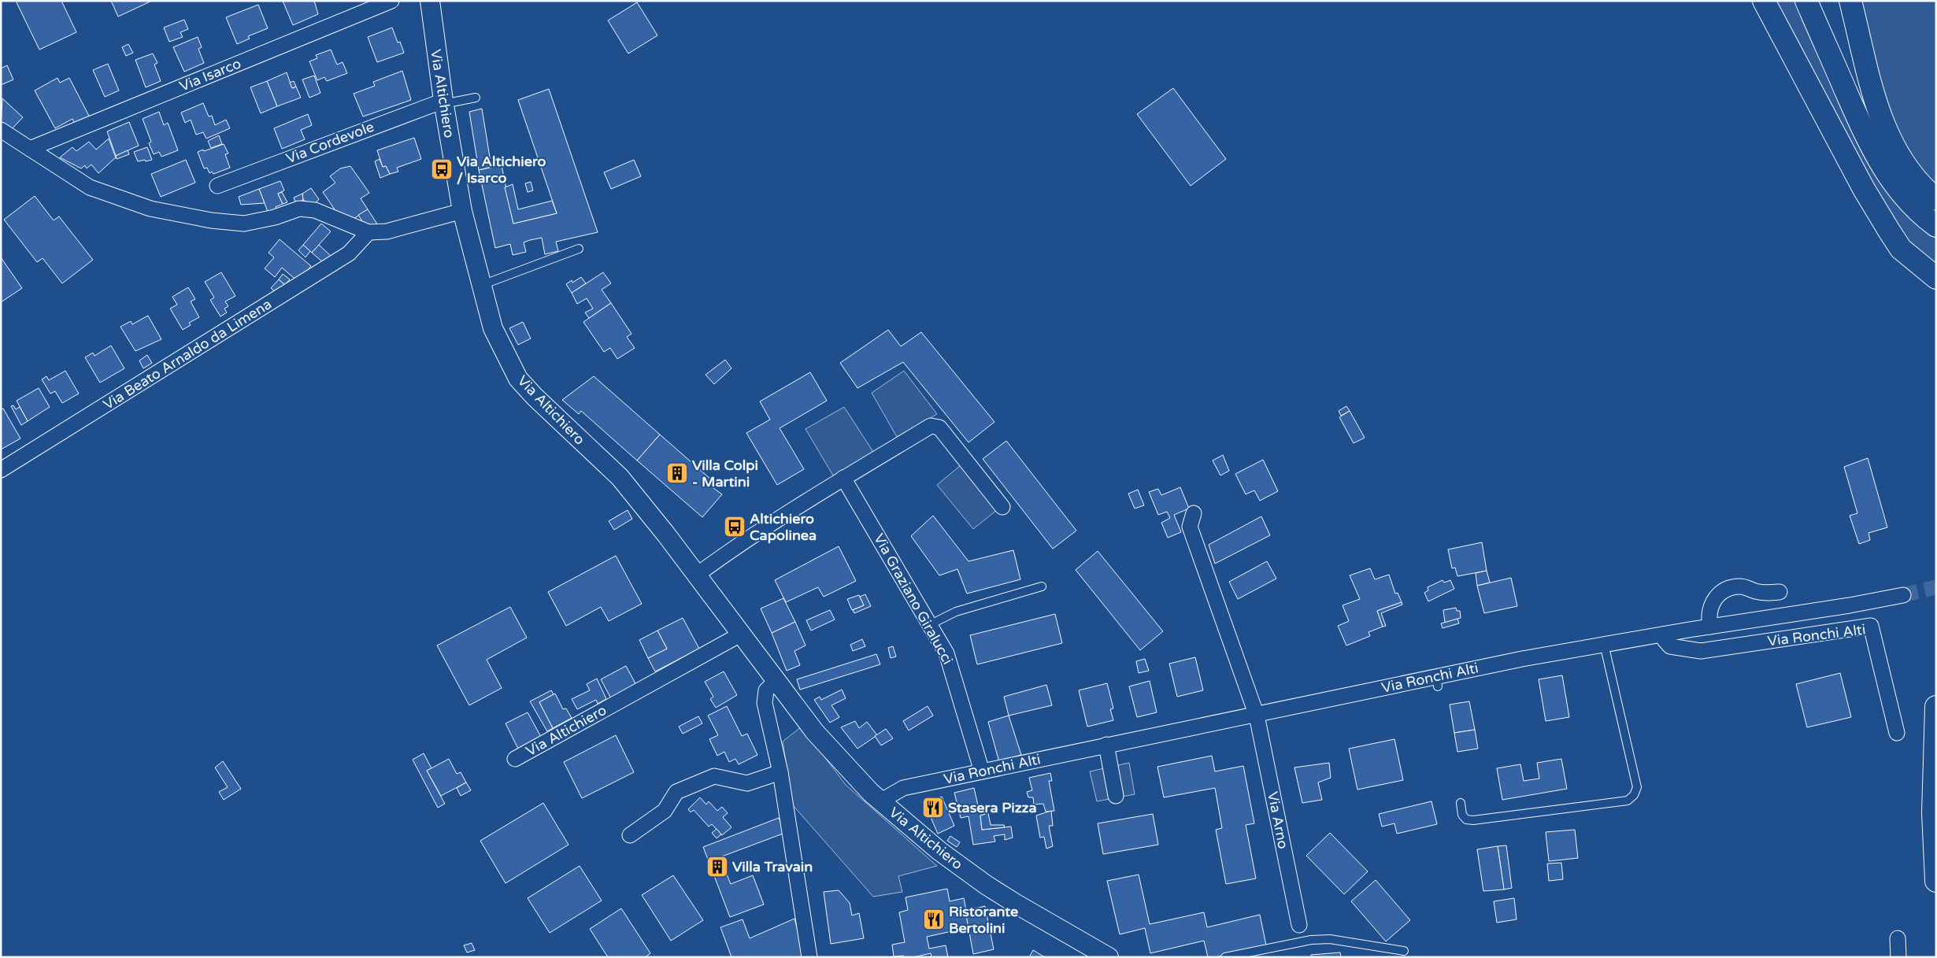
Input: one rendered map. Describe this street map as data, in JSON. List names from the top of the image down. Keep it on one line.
{"streets":{"street":["Via Isarco","Via Altichiero","Via Cordevole","Via Beato Arnaldo da Limena","Via Graziano Giralucci","Via Ronchi Alti","Via Arno"]},"crossings":[["Via Altichiero","Via Cordevole"],["Via Altichiero","Via Ronchi Alti"],["Via Graziano Giralucci","Via Ronchi Alti"],["Via Ronchi Alti","Via Arno"]],"places":{"bus stop":["Via Altichiero / Isarco","Altichiero Capolinea"],"building":["Villa Colpi - Martini","Villa Travain"],"restaurant":["Stasera Pizza","Ristorante Bertolini"]}}
